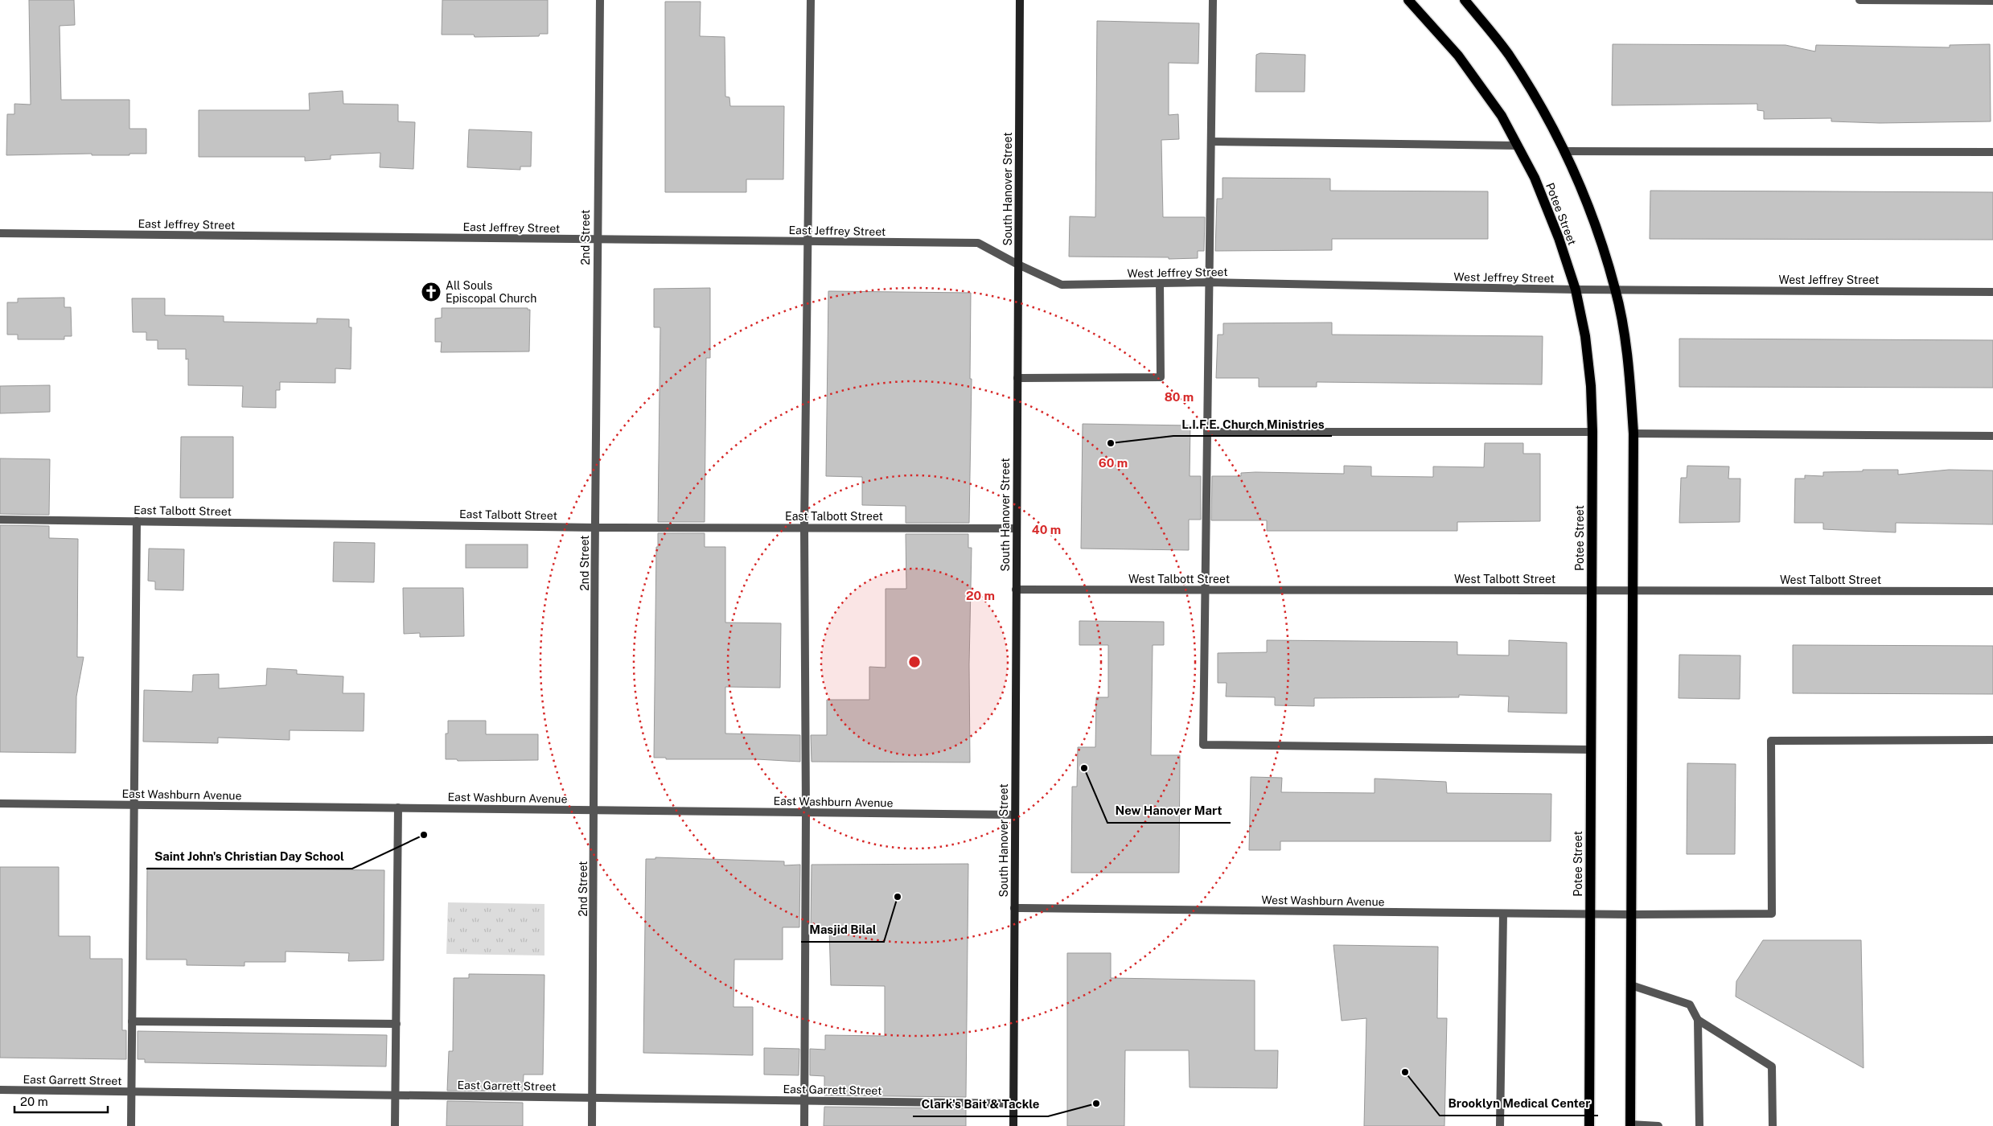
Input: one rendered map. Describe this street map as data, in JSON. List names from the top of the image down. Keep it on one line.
{"streets":{"main road":["South Hanover Street","Potee Street"],"street":["East Jeffrey Street","2nd Street","West Jeffrey Street","East Talbott Street","West Talbott Street","East Washburn Avenue","West Washburn Avenue","East Garrett Street"]},"crossings":[["South Hanover Street","East Jeffrey Street"],["South Hanover Street","West Jeffrey Street"],["South Hanover Street","East Talbott Street"],["South Hanover Street","West Talbott Street"],["South Hanover Street","East Washburn Avenue"],["South Hanover Street","West Washburn Avenue"],["South Hanover Street","East Garrett Street"],["Potee Street","West Jeffrey Street"],["Potee Street","West Talbott Street"],["Potee Street","West Washburn Avenue"],["East Jeffrey Street","2nd Street"],["East Jeffrey Street","West Jeffrey Street"],["2nd Street","East Talbott Street"],["2nd Street","East Washburn Avenue"],["2nd Street","East Garrett Street"]],"places":{"church":["All Souls Episcopal Church"],"other":["L.I.F.E. Church Ministries","New Hanover Mart","Saint John's Christian Day School","Masjid Bilal","Brooklyn Medical Center","Clark's Bait & Tackle"]},"scale_bar":"20 m","rings":["80 m","60 m","40 m","20 m"]}
